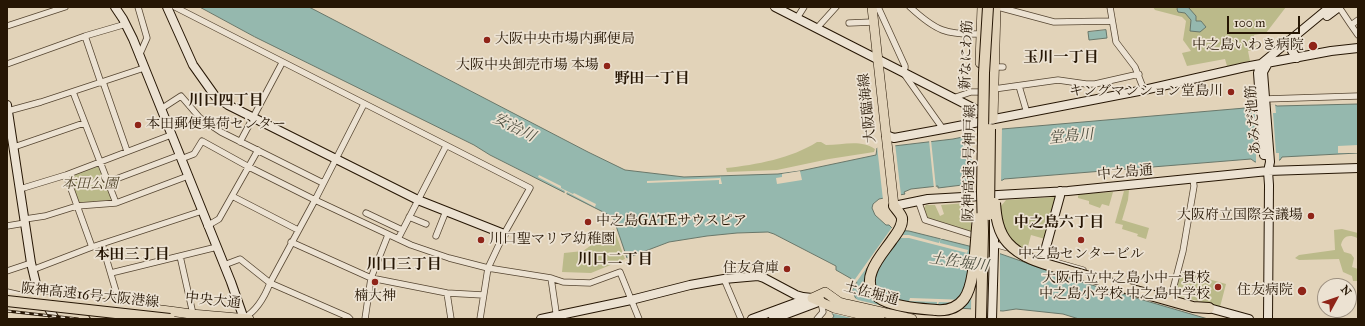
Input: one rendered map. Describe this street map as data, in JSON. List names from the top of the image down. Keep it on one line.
{"streets":{"highway":["阪神高速3号神戸線","阪神高速16号大阪港線"],"main road":["新なにわ筋","大阪臨海線","土佐堀通","中央大通"],"street":["あみだ池筋","中之島通"]},"crossings":[["新なにわ筋","阪神高速3号神戸線"],["新なにわ筋","中之島通"],["大阪臨海線","中之島通"],["あみだ池筋","中之島通"],["阪神高速3号神戸線","中之島通"]],"districts":["玉川一丁目","野田一丁目","川口四丁目","中之島六丁目","本田三丁目","川口二丁目","川口三丁目"],"water":["安治川","堂島川","土佐堀川"],"parks":["本田公園"],"places":["大阪中央市場内郵便局","中之島いわき病院","大阪中央卸売市場 本場","キングマンション堂島川","本田郵便集荷センター","大阪府立国際会議場","中之島GATEサウスピア","川口聖マリア幼稚園","中之島センタービル","住友倉庫","楠大神","大阪市立中之島小中一貫校 中之島小学校 中之島中学校","住友病院"],"scale_bar":"100 m","north":"top right"}
